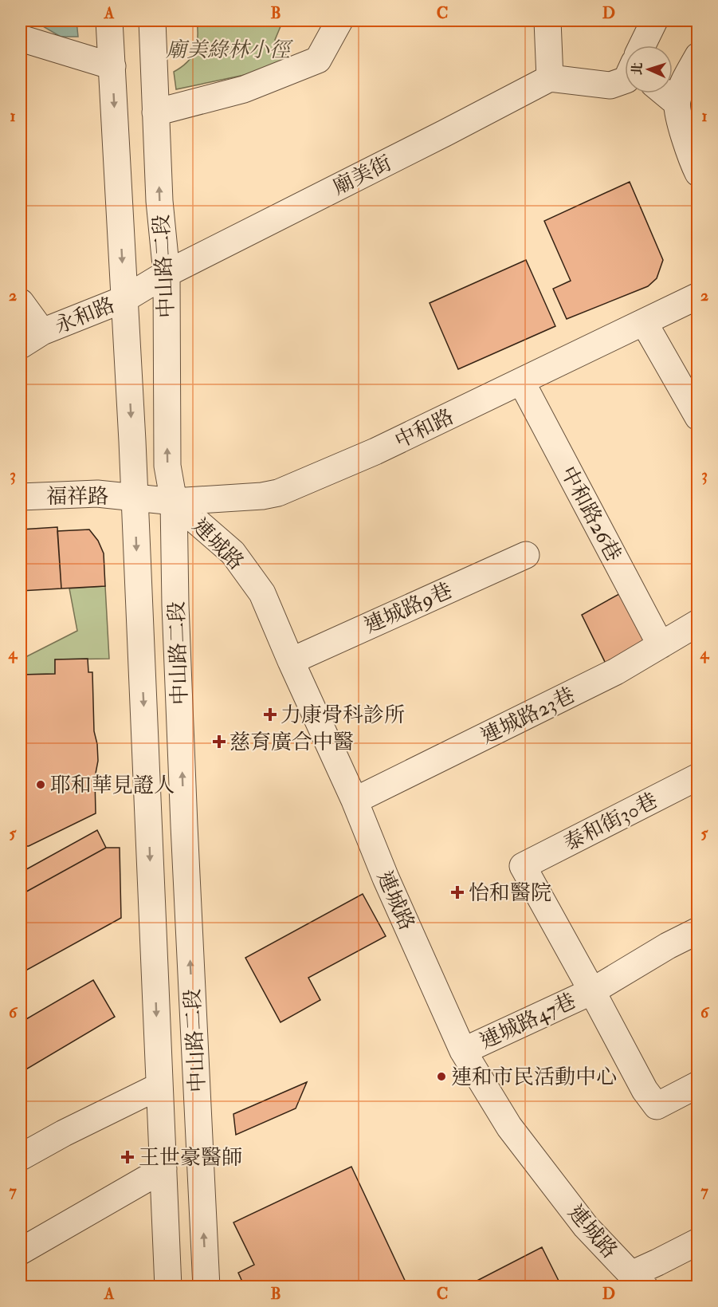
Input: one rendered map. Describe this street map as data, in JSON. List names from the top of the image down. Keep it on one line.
{"streets":{"street":["廟美街","中山路二段","永和路","中和路","福祥路","中和路26巷","連城路","連城路9巷","連城路23巷","泰和街30巷","連城路47巷"]},"crossings":[["廟美街","中山路二段"],["廟美街","永和路"],["中山路二段","永和路"],["中山路二段","中和路"],["中山路二段","福祥路"],["中山路二段","連城路"],["中和路","福祥路"],["中和路","中和路26巷"],["中和路","連城路"],["中和路26巷","連城路23巷"],["連城路","連城路9巷"],["連城路","連城路23巷"],["連城路","連城路47巷"],["泰和街30巷","連城路47巷"]],"parks":["廟美綠林小徑"],"places":{"health":["力康骨科診所","慈育廣合中醫","怡和醫院","王世豪醫師"],"other":["耶和華見證人","連和市民活動中心"]},"north":"left","grid":{"columns":["A","B","C","D"],"rows":["1","2","3","4","5","6","7"]}}
